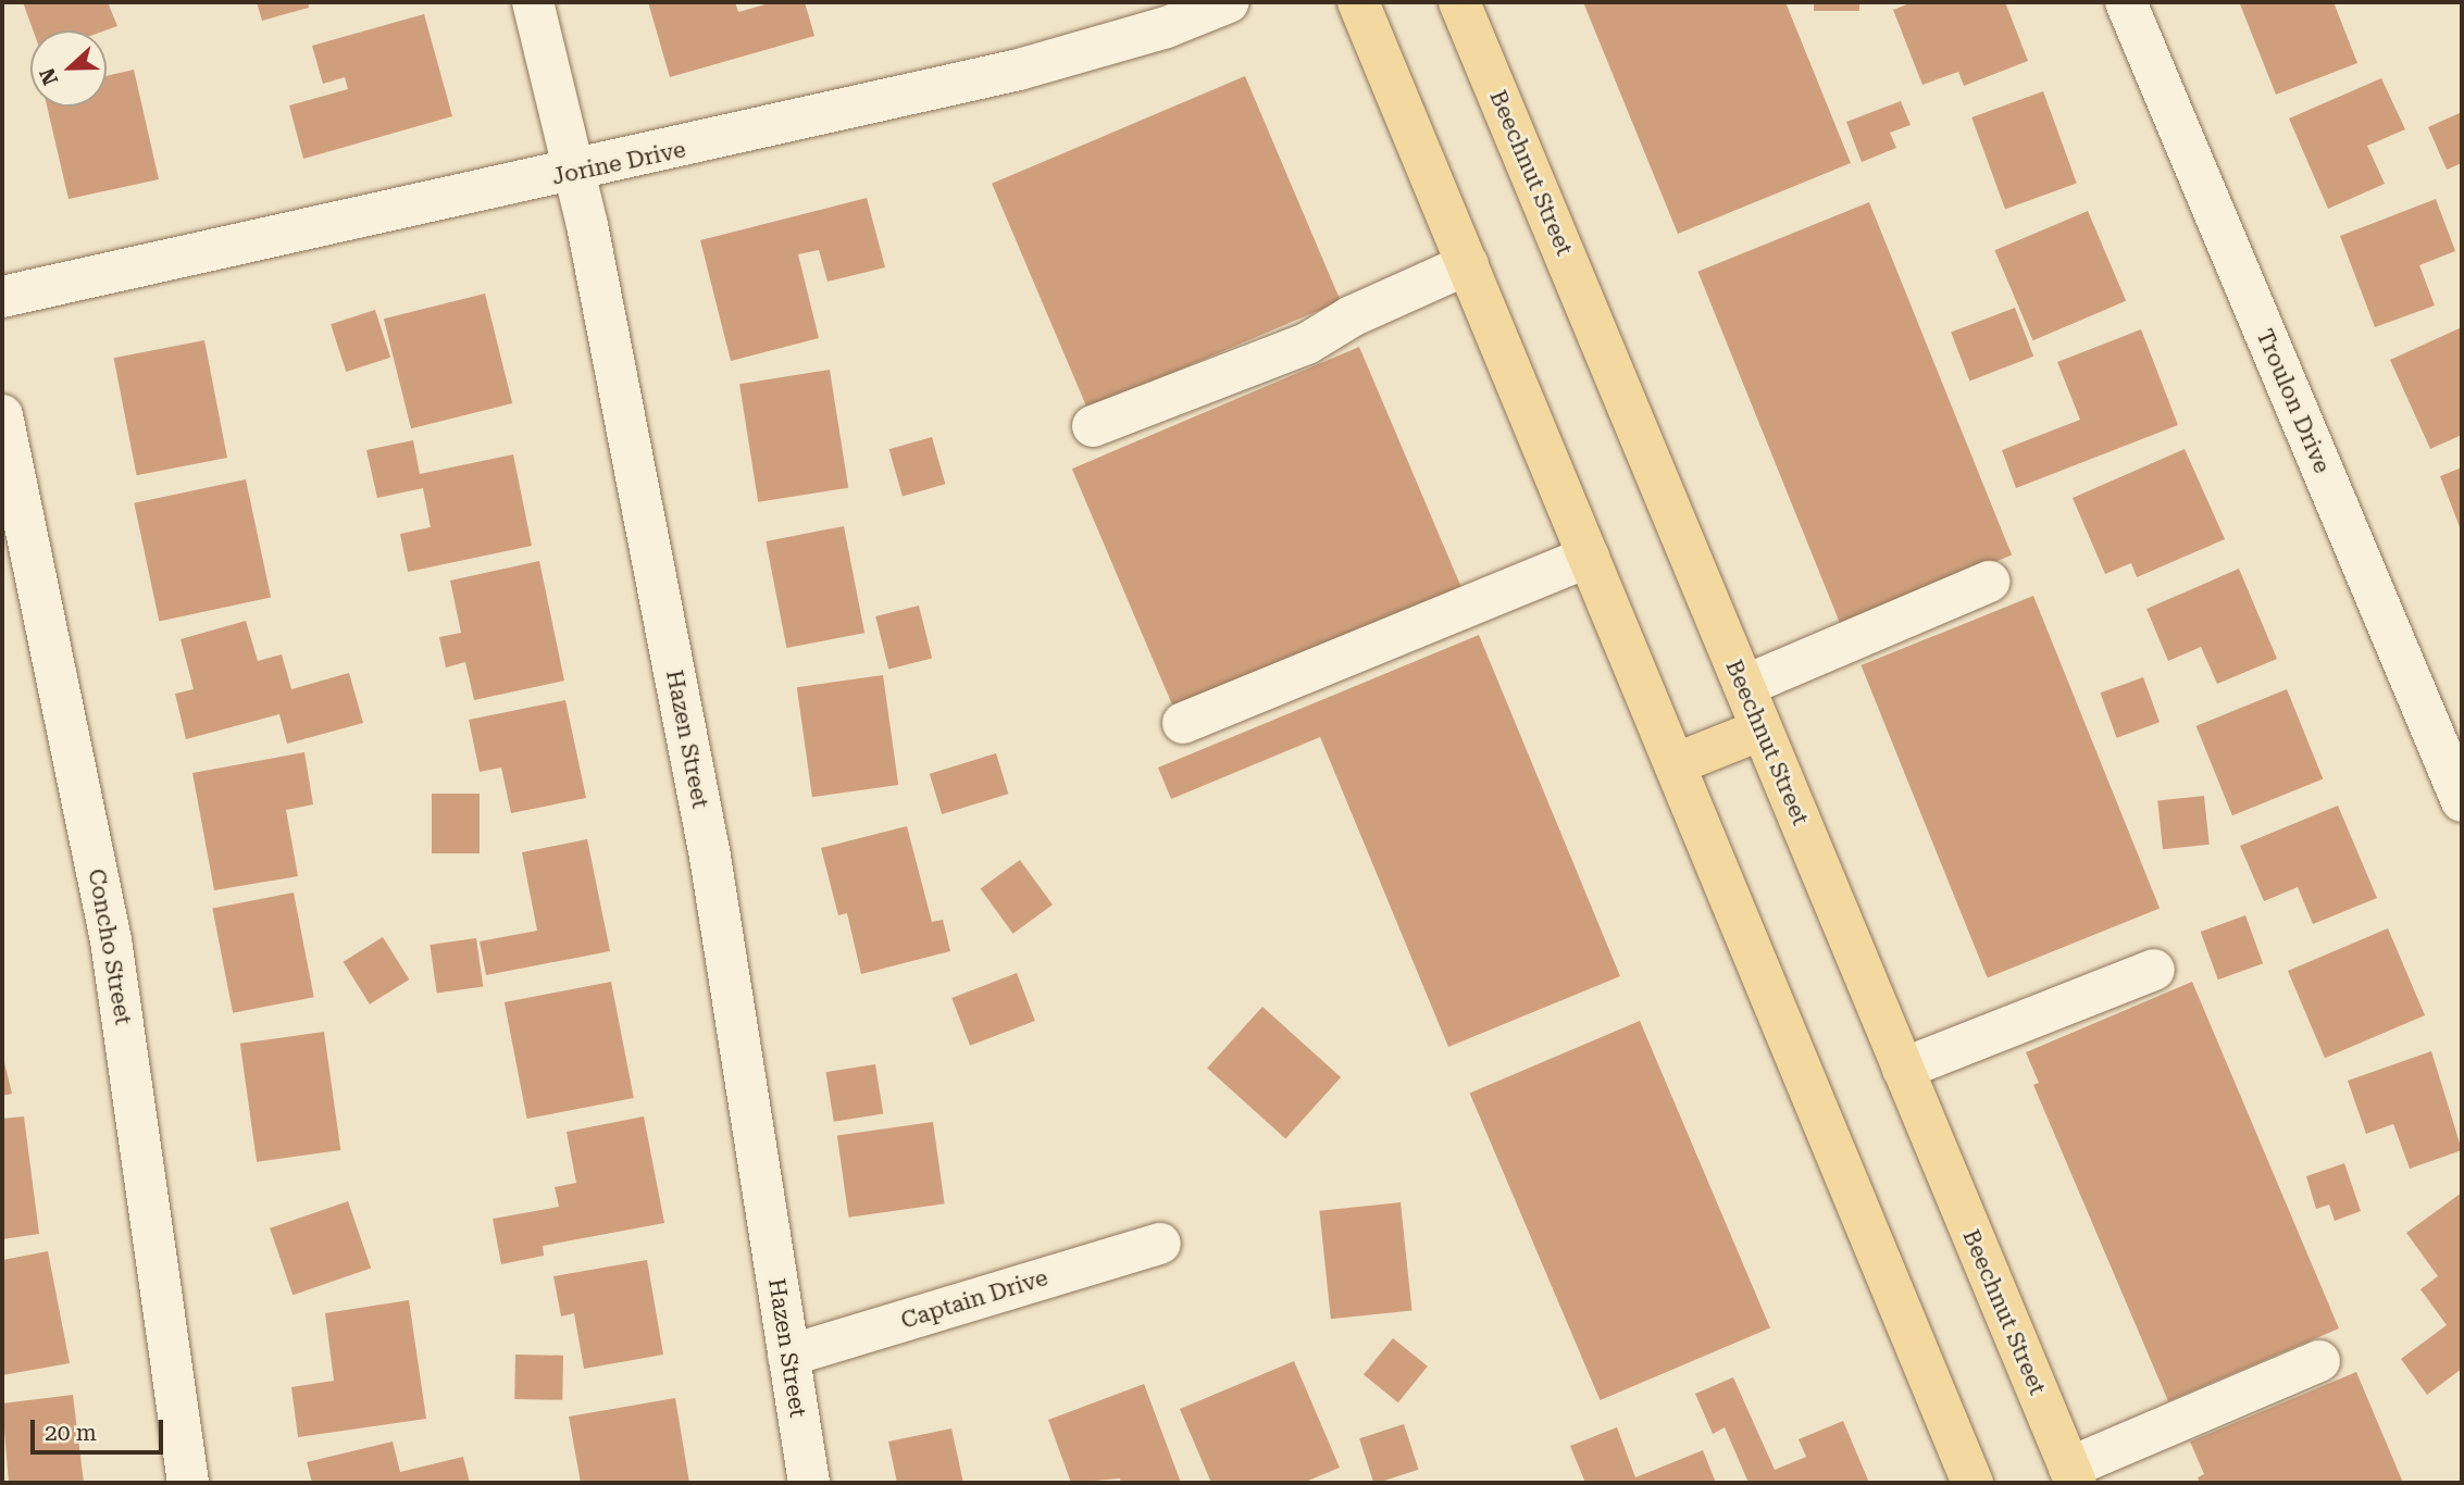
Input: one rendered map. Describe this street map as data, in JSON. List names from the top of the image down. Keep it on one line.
{"streets":{"main road":["Beechnut Street"],"street":["Jorine Drive","Troulon Drive","Hazen Street","Concho Street","Captain Drive"]},"crossings":[["Jorine Drive","Hazen Street"],["Hazen Street","Captain Drive"]],"scale_bar":"20 m","north":"left"}
